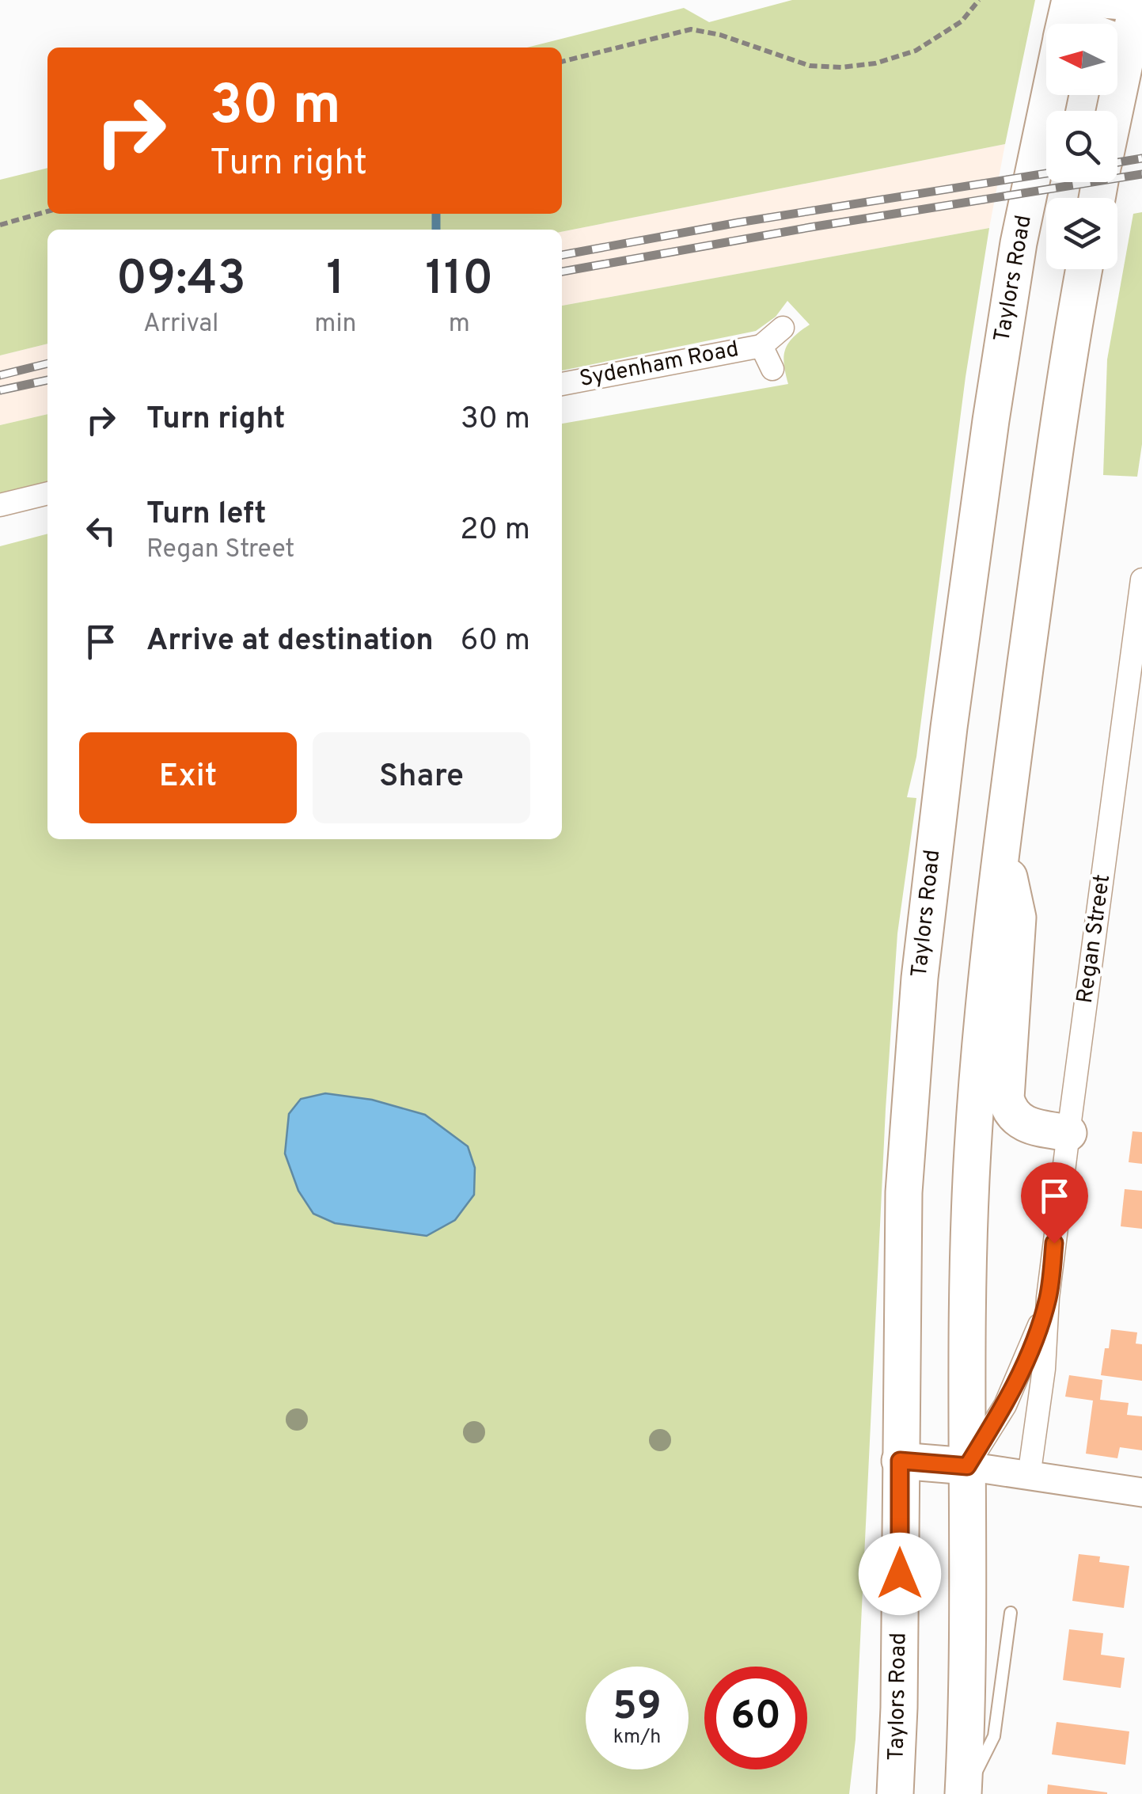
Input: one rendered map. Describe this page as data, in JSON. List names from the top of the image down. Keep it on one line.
{"streets":{"main road":["Taylors Road"],"street":["Sydenham Road","Regan Street"]},"north":"left","page":{"turn":["30 m","Turn right"],"eta":["09:43","Arrival","1","min","110","m"],"list":[{"name":"Turn right","value":"30 m"},{"name":"Turn left","note":"Regan Street","value":"20 m"},{"name":"Arrive at destination","value":"60 m"}],"buttons":["Exit","Share"],"speed":"59 km/h","limit":"60"}}
